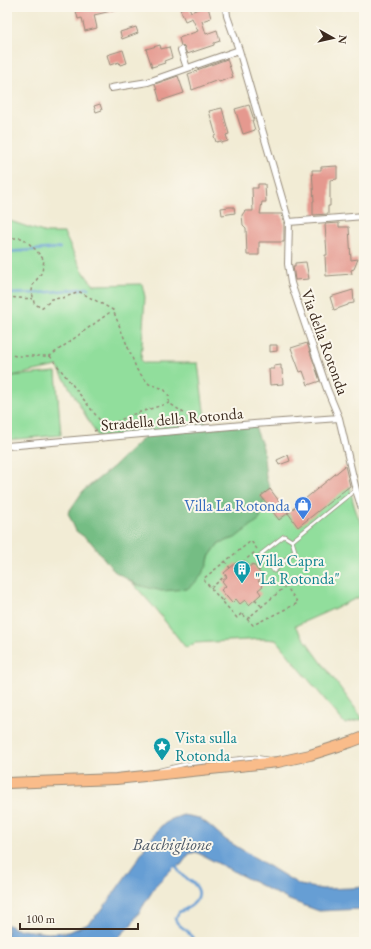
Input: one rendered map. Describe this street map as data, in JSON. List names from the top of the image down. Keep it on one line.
{"streets":{"street":["Via della Rotonda","Stradella della Rotonda"]},"crossings":[["Via della Rotonda","Stradella della Rotonda"]],"water":["Bacchiglione"],"places":{"shop":["Villa La Rotonda"],"building":["Villa Capra \"La Rotonda\""],"place":["Vista sulla Rotonda"]},"scale_bar":"100 m","north":"right"}
